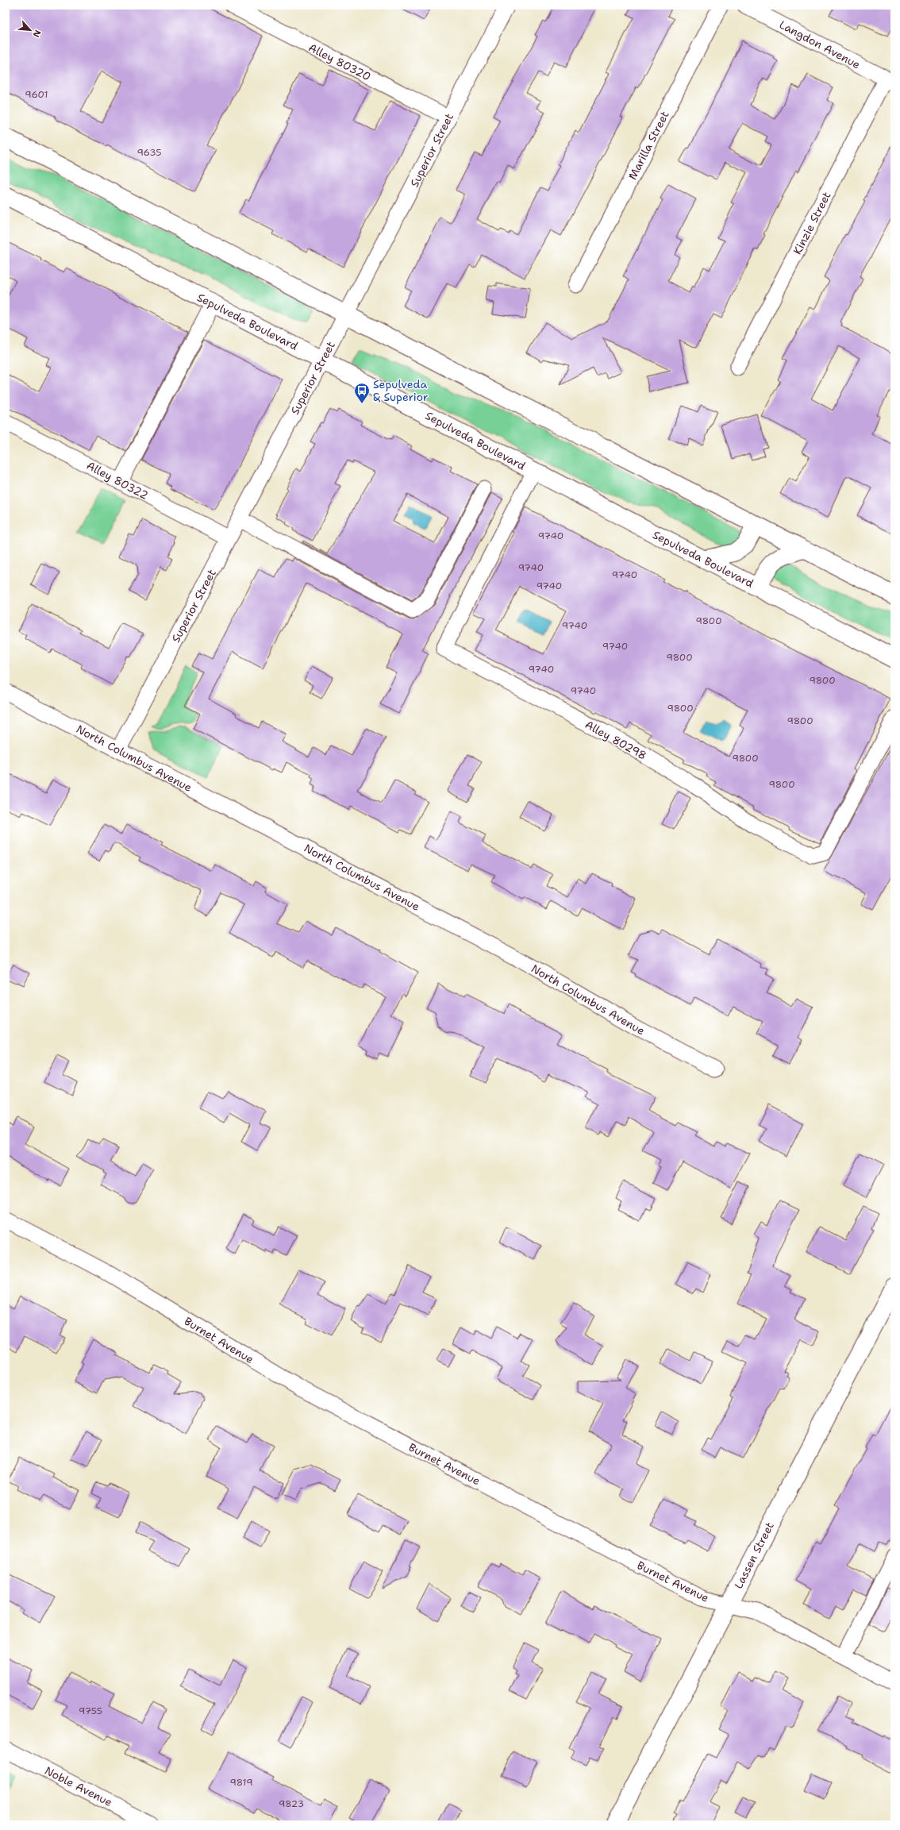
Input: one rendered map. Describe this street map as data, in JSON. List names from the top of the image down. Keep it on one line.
{"streets":{"main road":["Sepulveda Boulevard","Lassen Street"],"street":["Langdon Avenue","Alley 80320","Marilla Street","Superior Street","Kinzie Street","Alley 80322","Alley 80298","North Columbus Avenue","Burnet Avenue","Noble Avenue"]},"crossings":[["Langdon Avenue","Kinzie Street"],["Alley 80320","Superior Street"],["Superior Street","Sepulveda Boulevard"],["Superior Street","Alley 80322"],["Superior Street","North Columbus Avenue"],["Sepulveda Boulevard","Alley 80298"],["Burnet Avenue","Lassen Street"]],"places":{"bus stop":["Sepulveda & Superior"]},"house_numbers":["9601","9635","9740","9740","9740","9740","9800","9740","9740","9800","9740","9800","9740","9800","9800","9800","9800","9755","9819","9823"],"north":"bottom right"}
